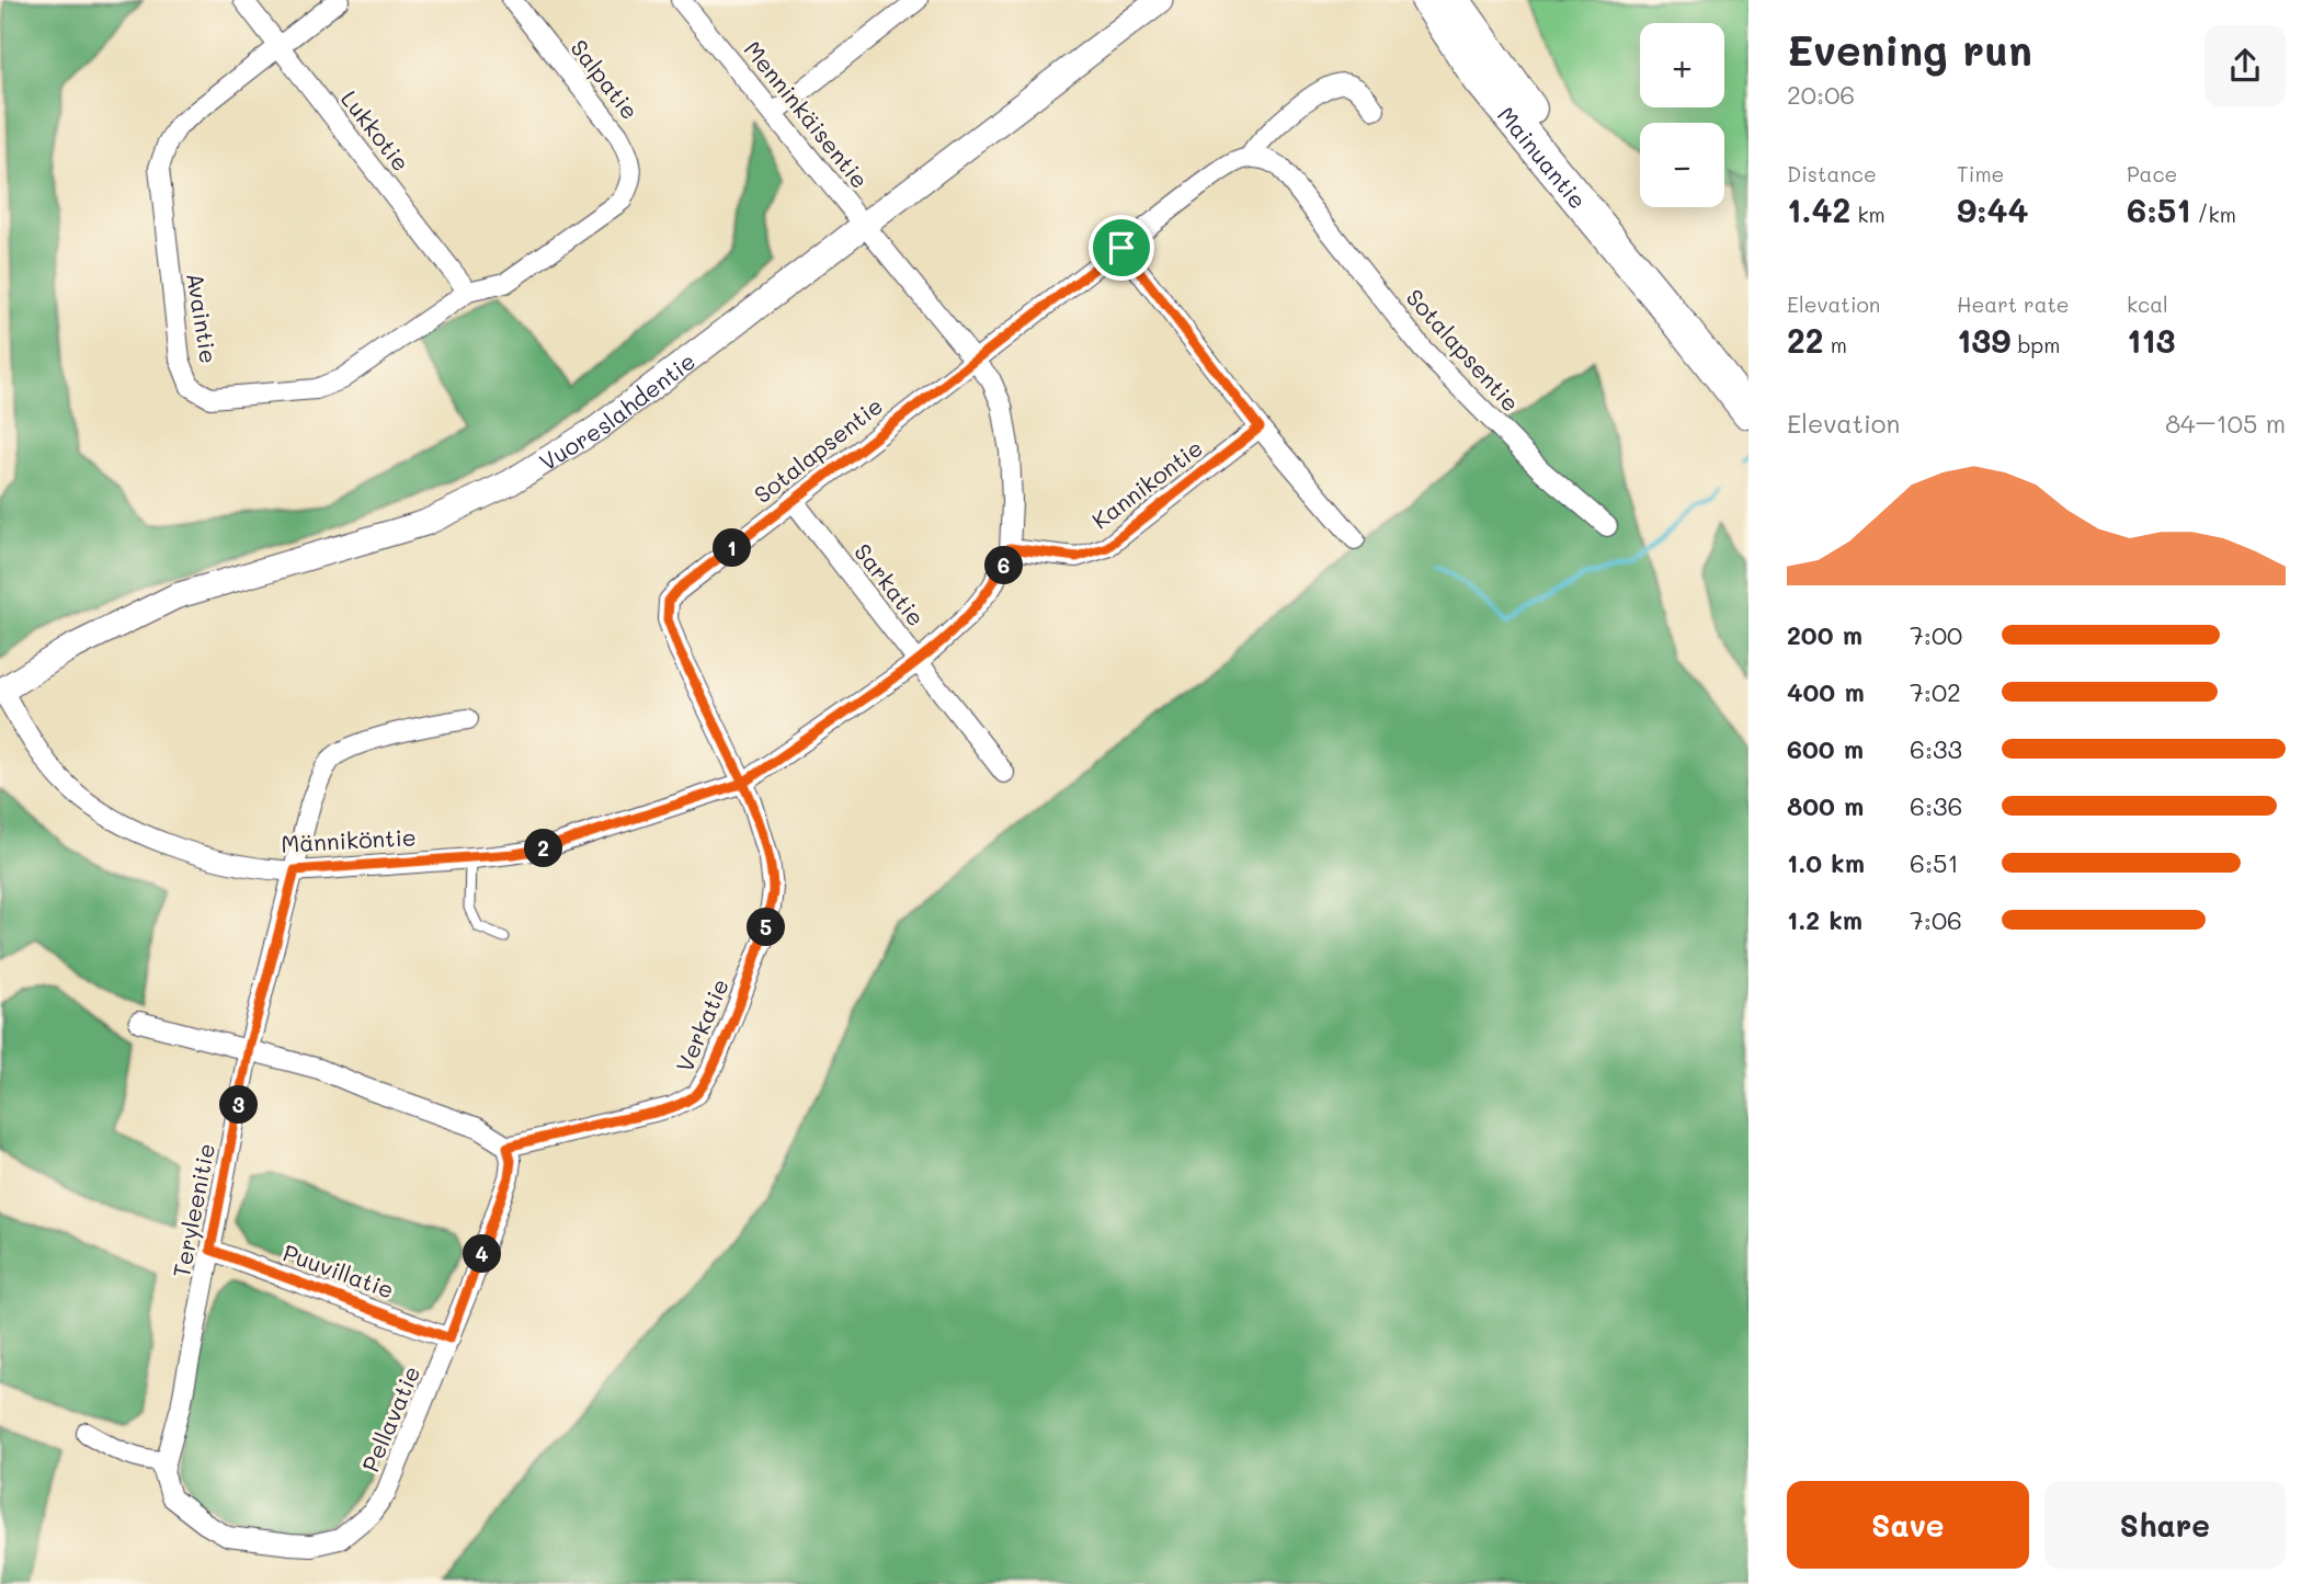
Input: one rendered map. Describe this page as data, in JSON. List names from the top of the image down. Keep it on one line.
{"streets":{"highway":["Mainuantie"],"street":["Salpatie","Menninkäisentie","Lukkotie","Avaintie","Sotalapsentie","Vuoreslahdentie","Kannikontie","Sarkatie","Männiköntie","Verkatie","Teryleenitie","Puuvillatie","Pellavatie"]},"crossings":[["Salpatie","Lukkotie"],["Salpatie","Avaintie"],["Menninkäisentie","Vuoreslahdentie"],["Lukkotie","Avaintie"],["Sotalapsentie","Sarkatie"],["Sotalapsentie","Männiköntie"],["Sotalapsentie","Verkatie"],["Vuoreslahdentie","Männiköntie"],["Männiköntie","Verkatie"],["Männiköntie","Teryleenitie"],["Verkatie","Pellavatie"],["Teryleenitie","Puuvillatie"],["Teryleenitie","Pellavatie"],["Puuvillatie","Pellavatie"]],"page":{"heading":["Evening run","20:06"],"map_buttons":["+","−"],"stats":[["Distance","1.42 km"],["Time","9:44"],["Pace","6:51 /km"],["Elevation","22 m"],["Heart rate","139 bpm"],["kcal","113"]],"chart":["Elevation","84–105 m"],"pins":["1","6","2","5","3","4"],"list":[{"name":"200 m","note":"7:00"},{"name":"400 m","note":"7:02"},{"name":"600 m","note":"6:33"},{"name":"800 m","note":"6:36"},{"name":"1.0 km","note":"6:51"},{"name":"1.2 km","note":"7:06"}],"buttons":["Save","Share"]}}
